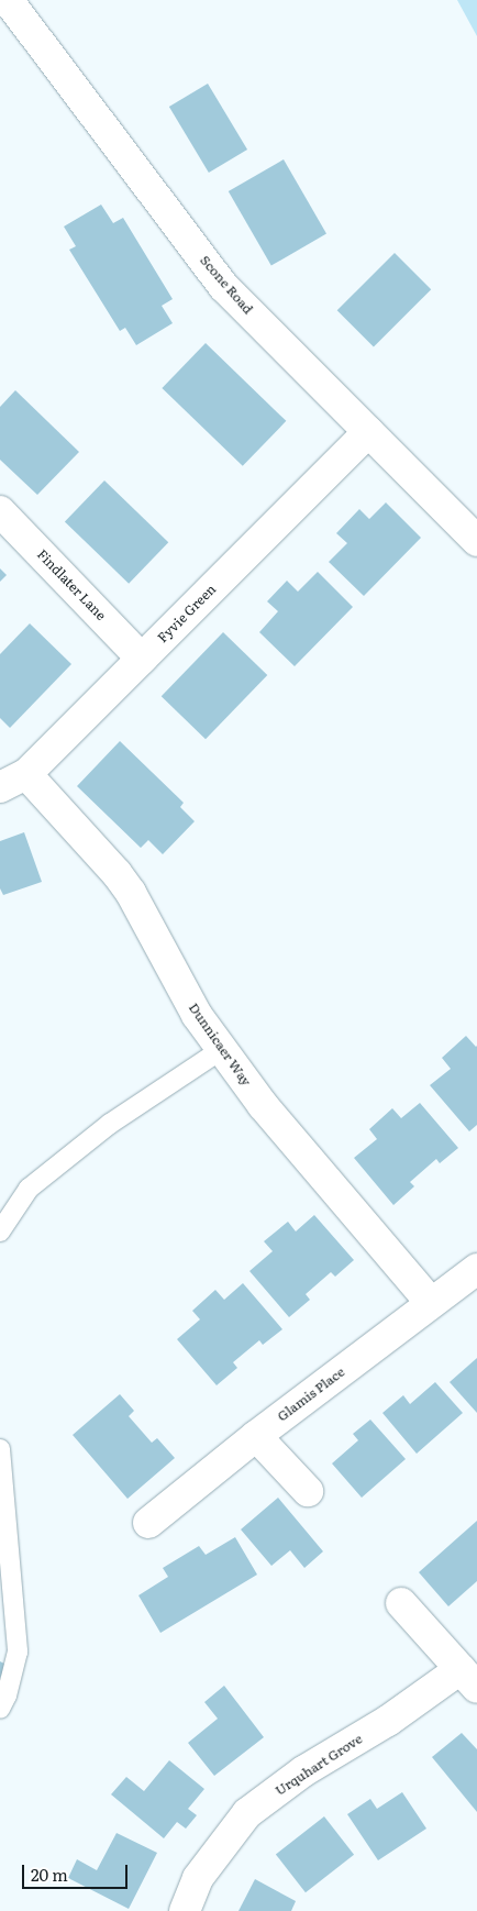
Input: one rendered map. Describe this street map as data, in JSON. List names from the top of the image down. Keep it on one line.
{"streets":{"street":["Scone Road","Findlater Lane","Fyvie Green","Dunnicaer Way","Glamis Place","Urquhart Grove"]},"crossings":[["Scone Road","Fyvie Green"],["Findlater Lane","Fyvie Green"],["Fyvie Green","Dunnicaer Way"],["Dunnicaer Way","Glamis Place"]],"scale_bar":"20 m"}
